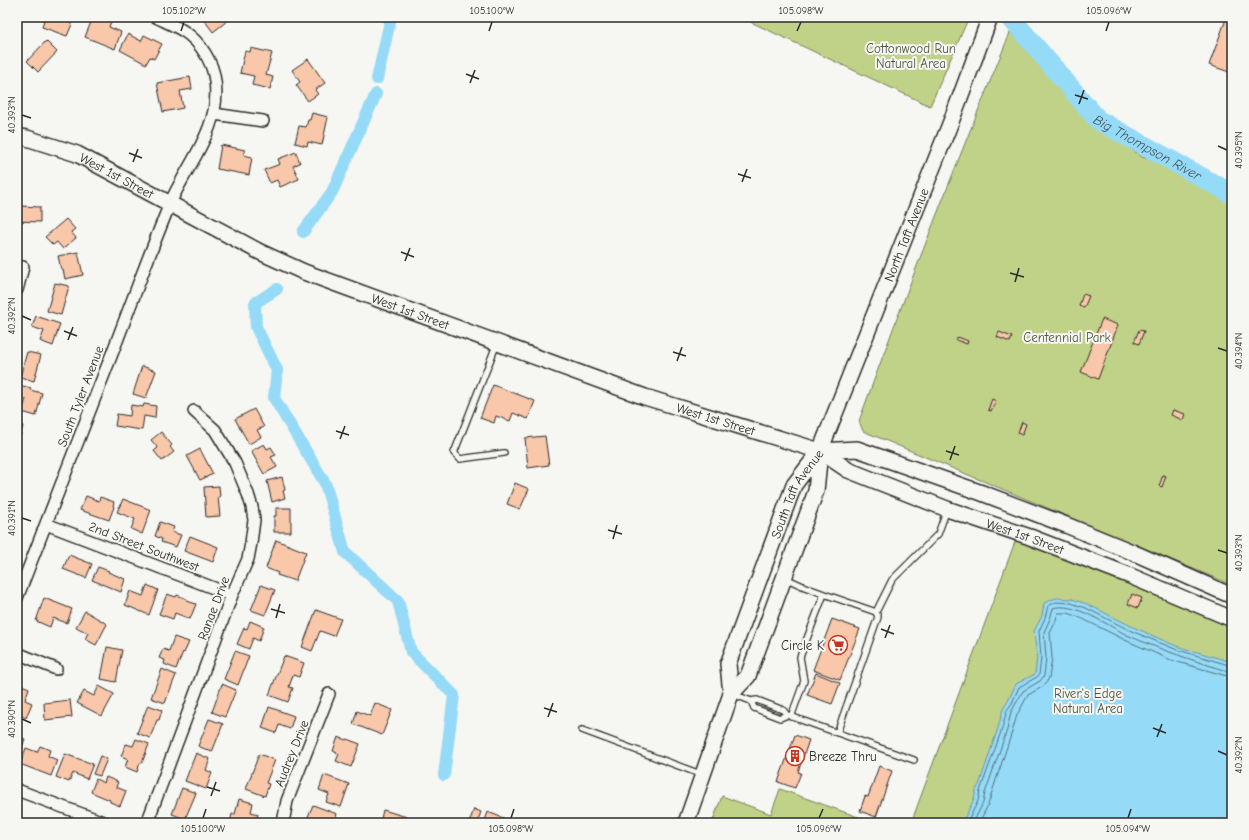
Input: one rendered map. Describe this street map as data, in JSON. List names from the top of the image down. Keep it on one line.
{"streets":{"main road":["West 1st Street","North Taft Avenue","South Taft Avenue"],"street":["South Tyler Avenue","2nd Street Southwest","Ranae Drive","Audrey Drive"]},"crossings":[["West 1st Street","North Taft Avenue"],["West 1st Street","South Tyler Avenue"],["West 1st Street","South Taft Avenue"],["North Taft Avenue","South Taft Avenue"],["South Tyler Avenue","2nd Street Southwest"],["2nd Street Southwest","Ranae Drive"]],"water":["Big Thompson River"],"parks":["Cottonwood Run Natural Area","Centennial Park","River's Edge Natural Area"],"places":{"supermarket":["Circle K"],"building":["Breeze Thru"]},"coordinates":["105.102°W","105.100°W","105.098°W","105.096°W","40.393°N","40.395°N","40.392°N","40.394°N","40.391°N","40.390°N","105.094°W"]}
